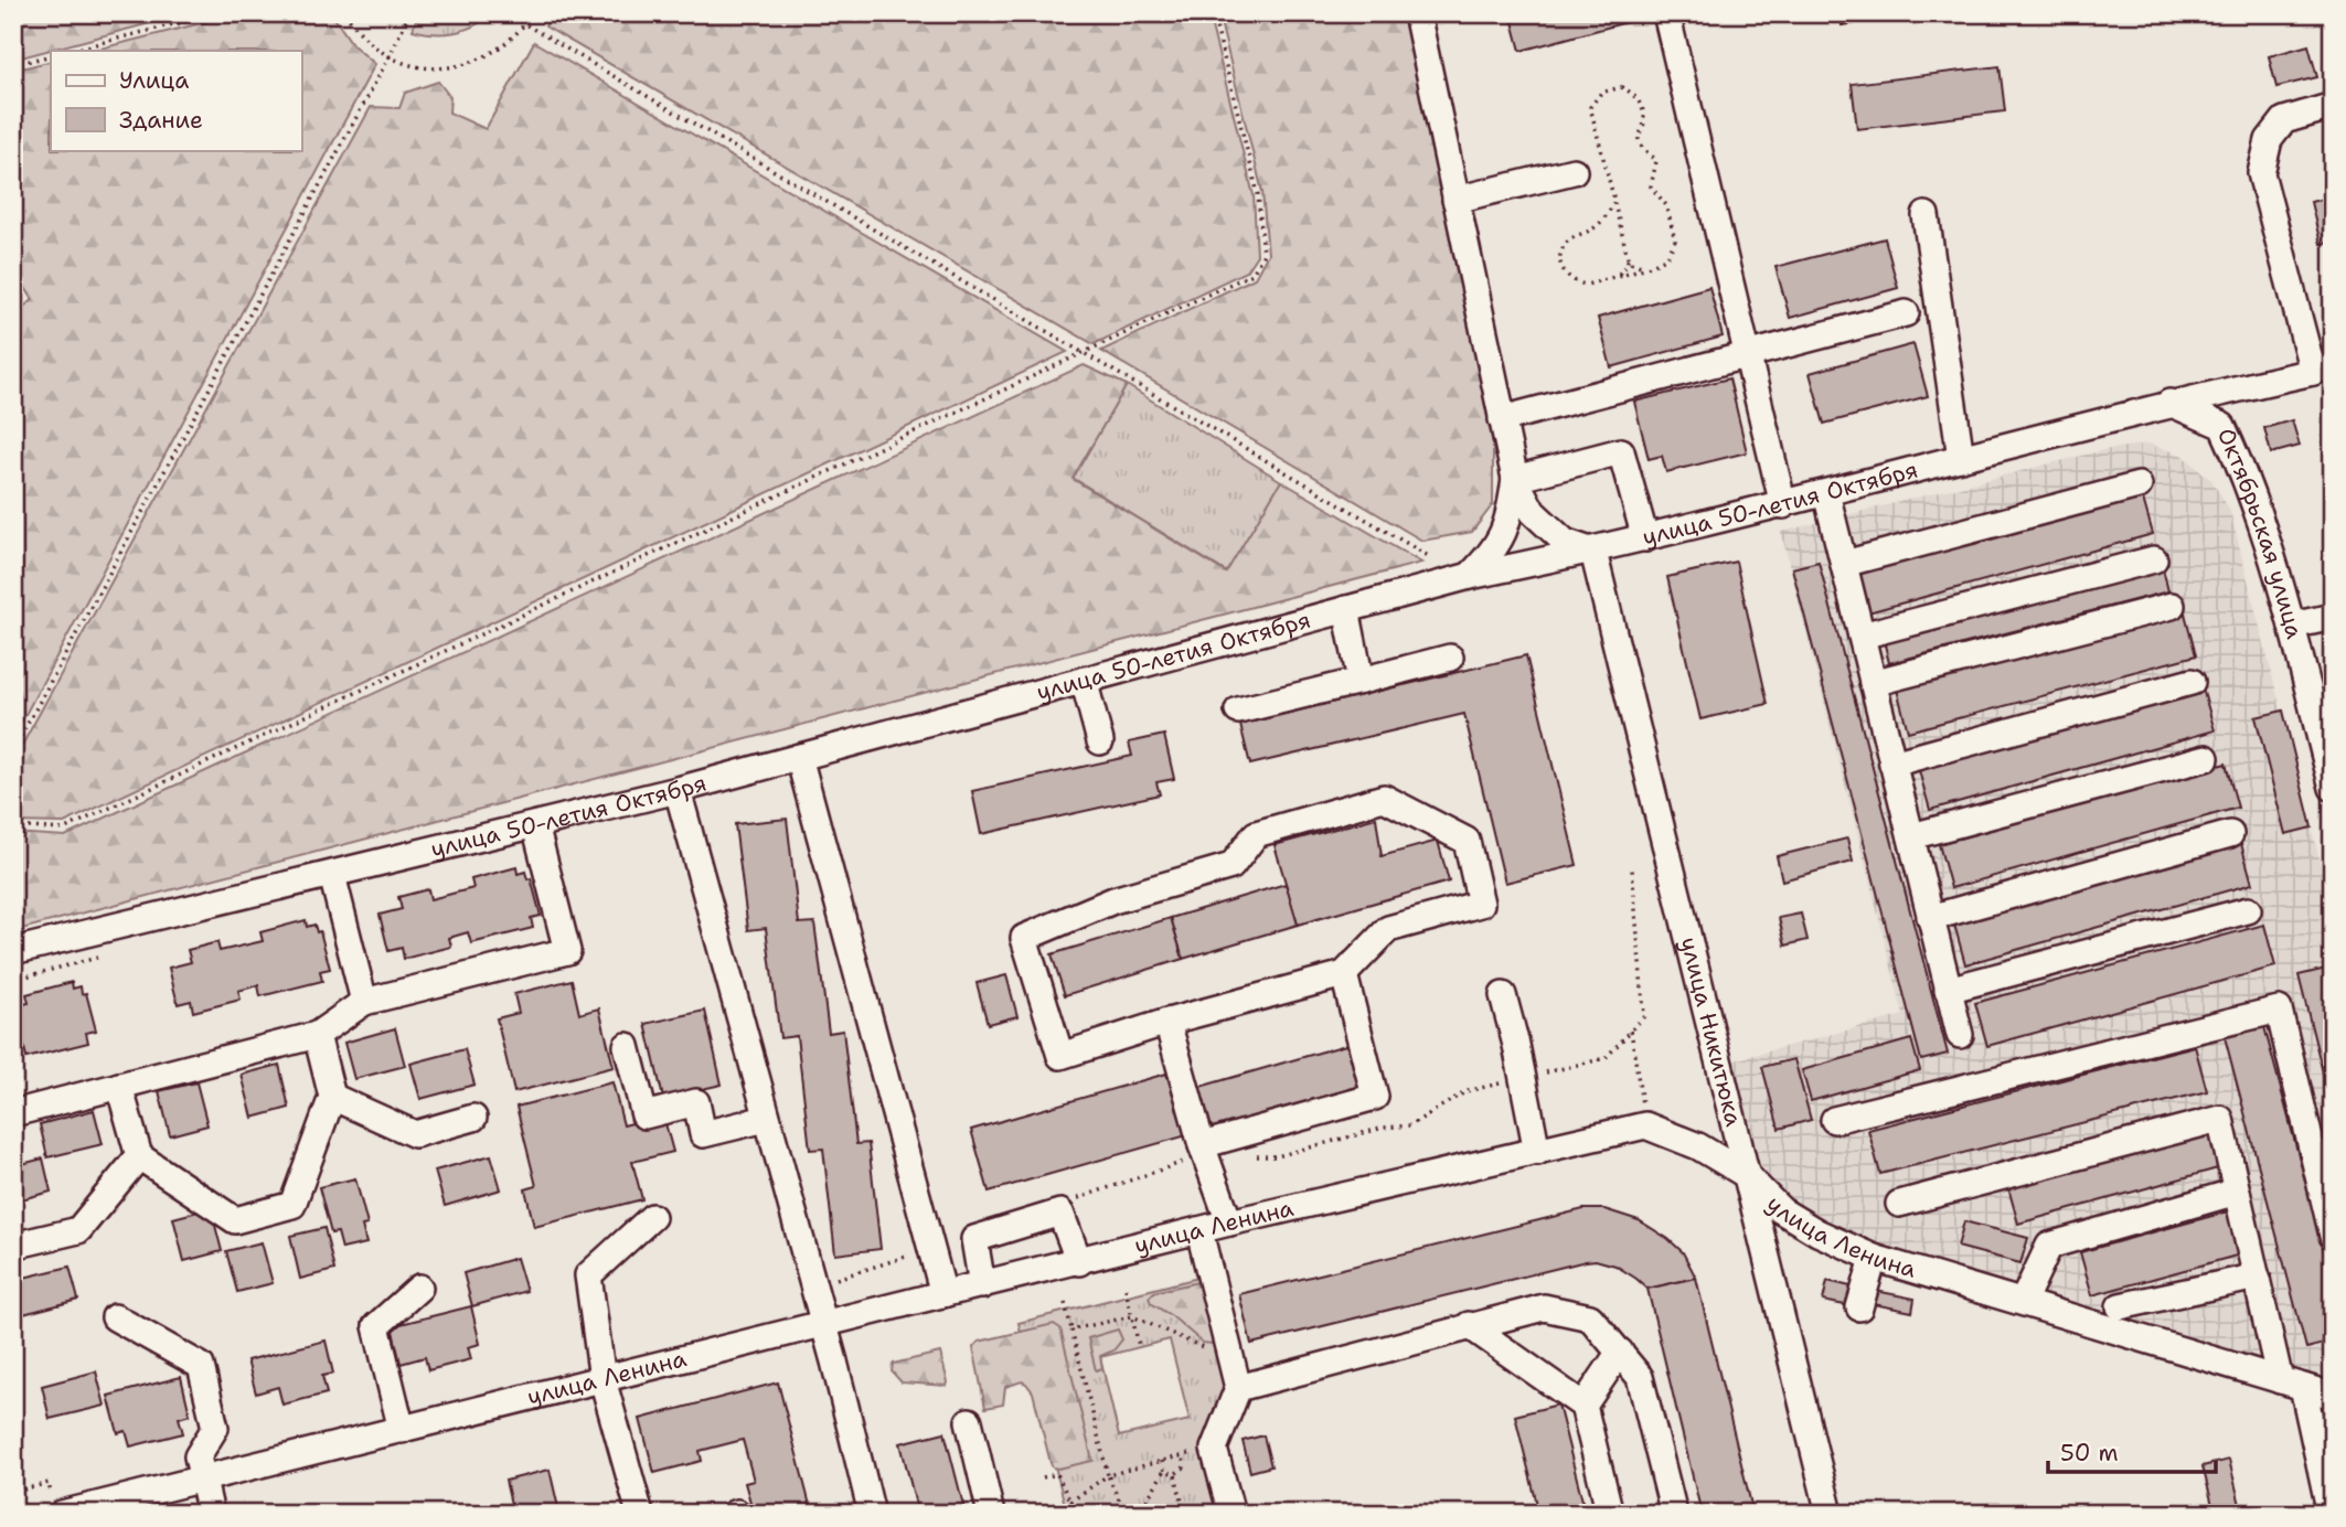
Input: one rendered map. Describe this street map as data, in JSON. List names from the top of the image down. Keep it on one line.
{"streets":{"street":["улица 50-летия Октября","Октябрьская улица","улица Никитюка","улица Ленина"]},"crossings":[["улица 50-летия Октября","Октябрьская улица"],["улица 50-летия Октября","улица Никитюка"],["улица Никитюка","улица Ленина"]],"legend":["Улица","Здание"],"scale_bar":"50 m"}
